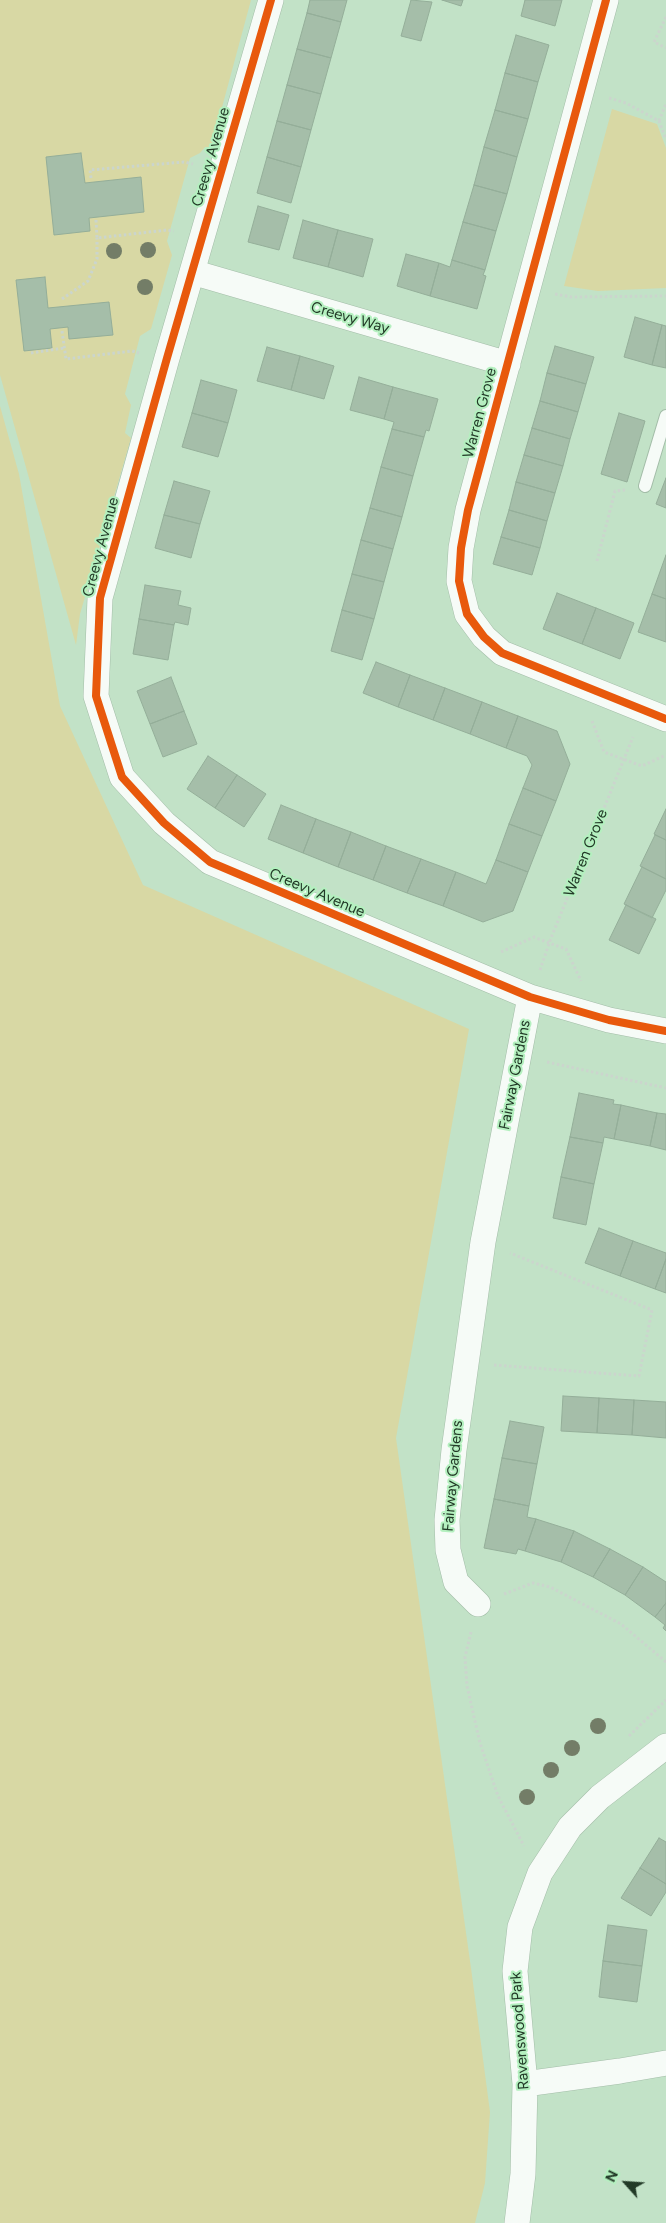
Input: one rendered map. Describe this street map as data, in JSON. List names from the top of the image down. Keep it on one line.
{"streets":{"street":["Creevy Avenue","Creevy Way","Warren Grove","Fairway Gardens","Ravenswood Park"]},"crossings":[["Creevy Avenue","Creevy Way"],["Creevy Avenue","Warren Grove"],["Creevy Avenue","Fairway Gardens"],["Creevy Way","Warren Grove"],["Warren Grove","Fairway Gardens"]],"north":"top left"}
